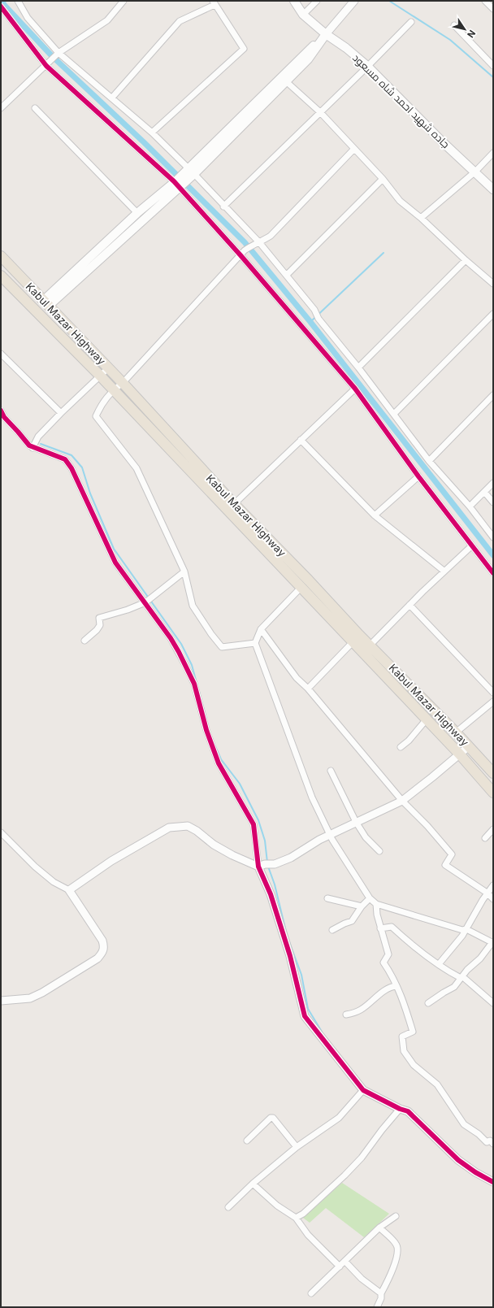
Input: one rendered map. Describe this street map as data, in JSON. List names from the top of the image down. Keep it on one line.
{"streets":{"highway":["Kabul Mazar Highway"],"main road":["جاده شهيد احمد شاه مسعود"]},"north":"bottom right"}
